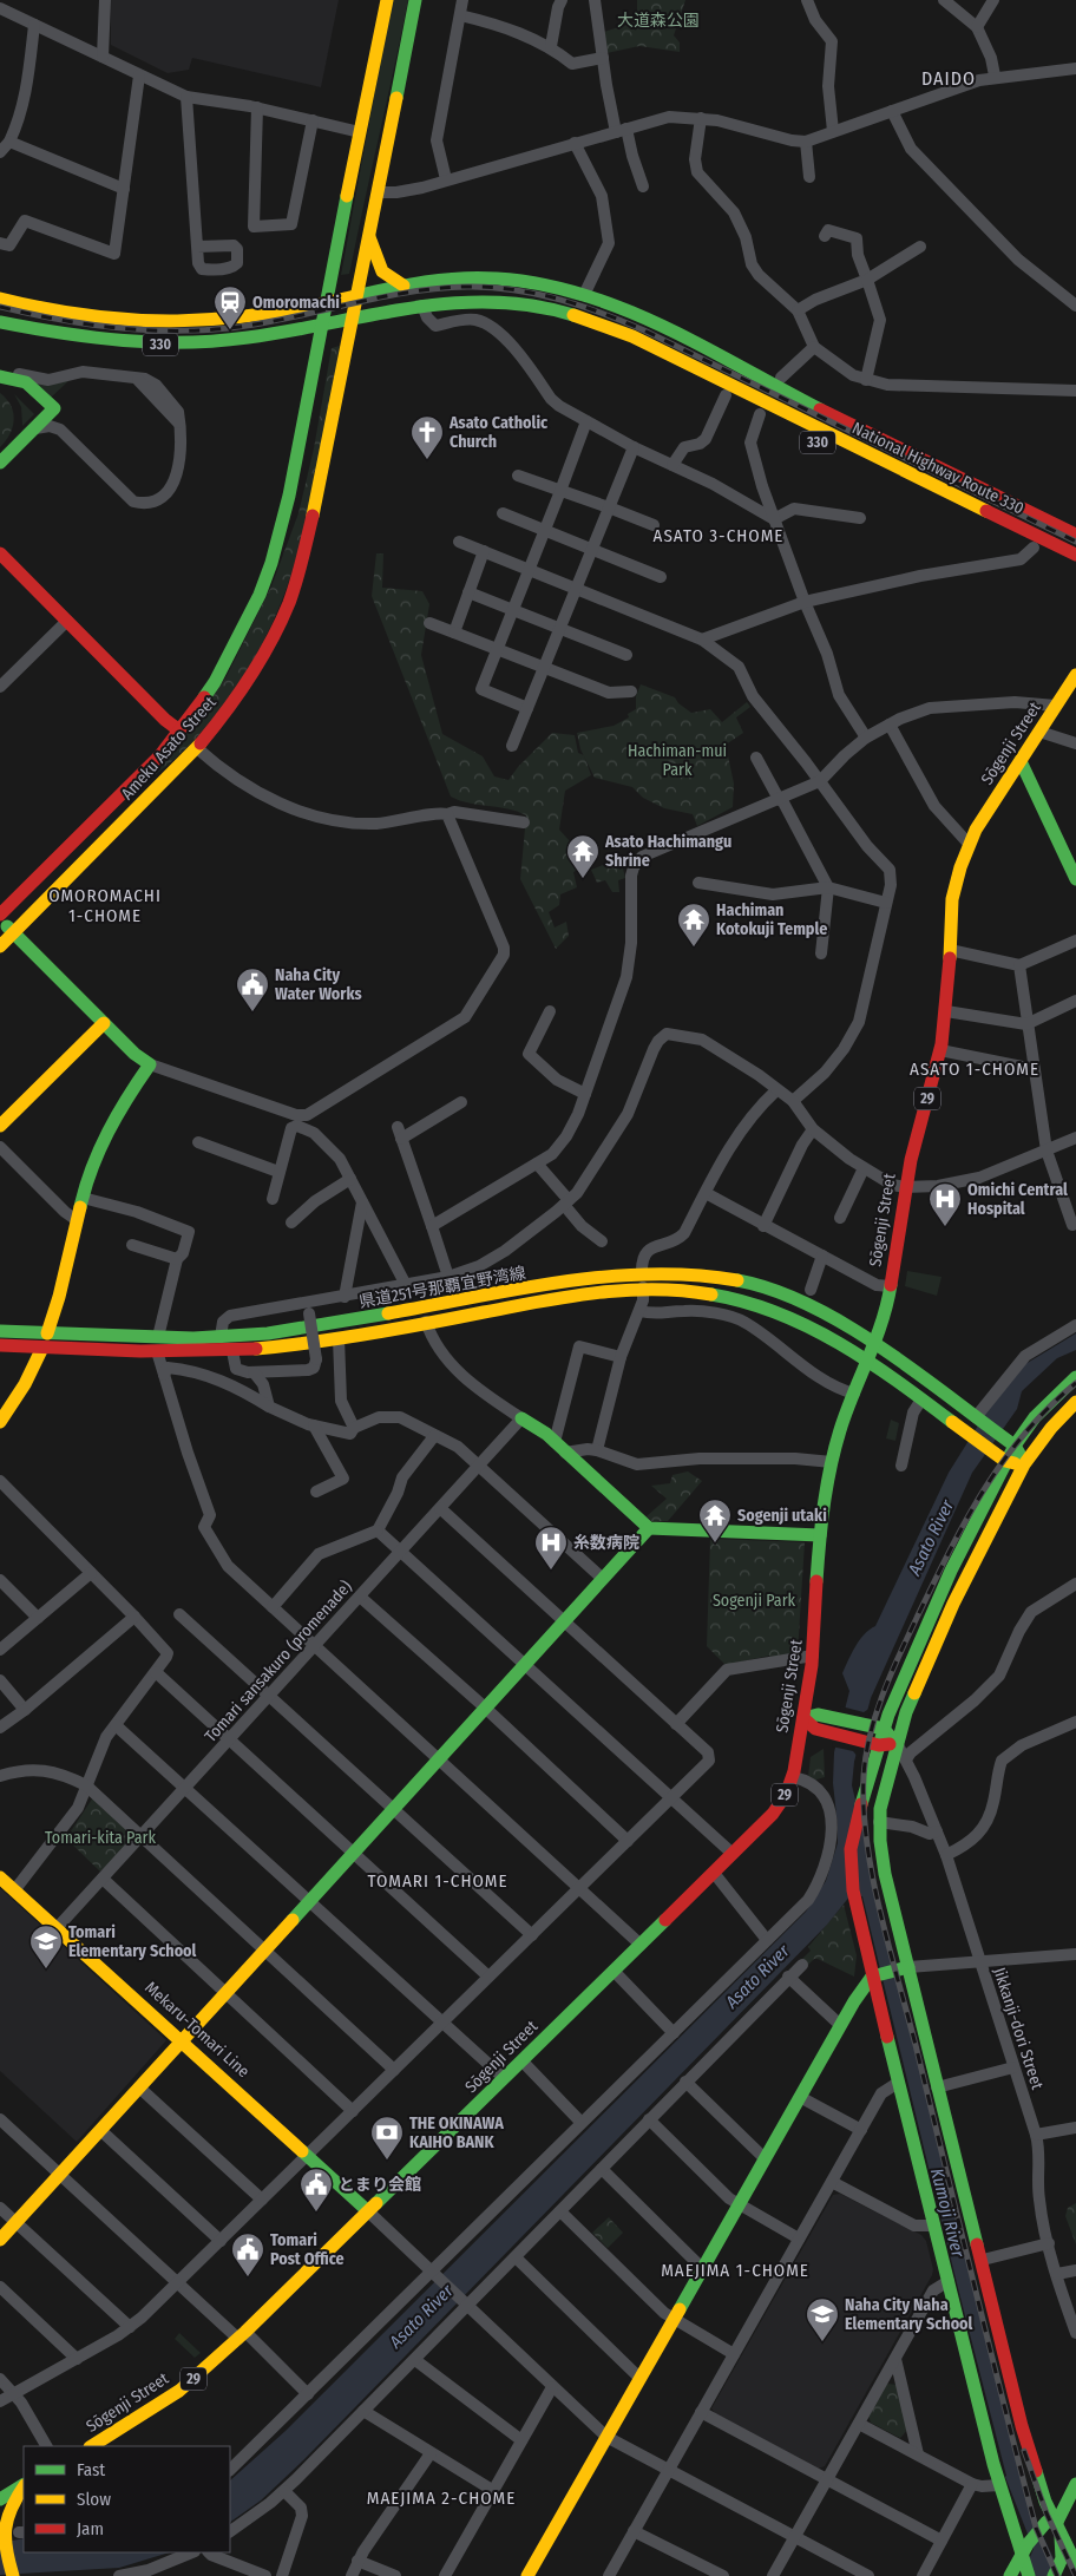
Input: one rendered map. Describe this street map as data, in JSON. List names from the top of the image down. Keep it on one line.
{"streets":{"main road":["330","National Highway Route 330","Sōgenji Street","Ameku Asato Street","29","県道251号那覇宜野湾線","Mekaru-Tomari Line"],"street":["Tomari sansakuro (promenade)","Jikkanji-dori Street"]},"crossings":[["330","National Highway Route 330"],["330","Ameku Asato Street"],["Sōgenji Street","県道251号那覇宜野湾線"],["Sōgenji Street","Mekaru-Tomari Line"],["Tomari sansakuro (promenade)","Mekaru-Tomari Line"]],"districts":["DAIDO","ASATO 3-CHOME","OMOROMACHI 1-CHOME","ASATO 1-CHOME","TOMARI 1-CHOME","MAEJIMA 1-CHOME","MAEJIMA 2-CHOME"],"water":["Asato River","Kumoji River"],"parks":["大道森公園","Hachiman-mui Park","Sogenji Park","Tomari-kita Park"],"places":{"station":["Omoromachi"],"church":["Asato Catholic Church"],"temple":["Asato Hachimangu Shrine","Hachiman Kotokuji Temple","Sogenji utaki"],"public building":["Naha City Water Works","とまり会館","Tomari Post Office"],"hospital":["Omichi Central Hospital","糸数病院"],"school or university":["Tomari Elementary School","Naha City Naha Elementary School"],"bank":["THE OKINAWA KAIHO BANK"]},"legend":["Fast","Slow","Jam"]}
